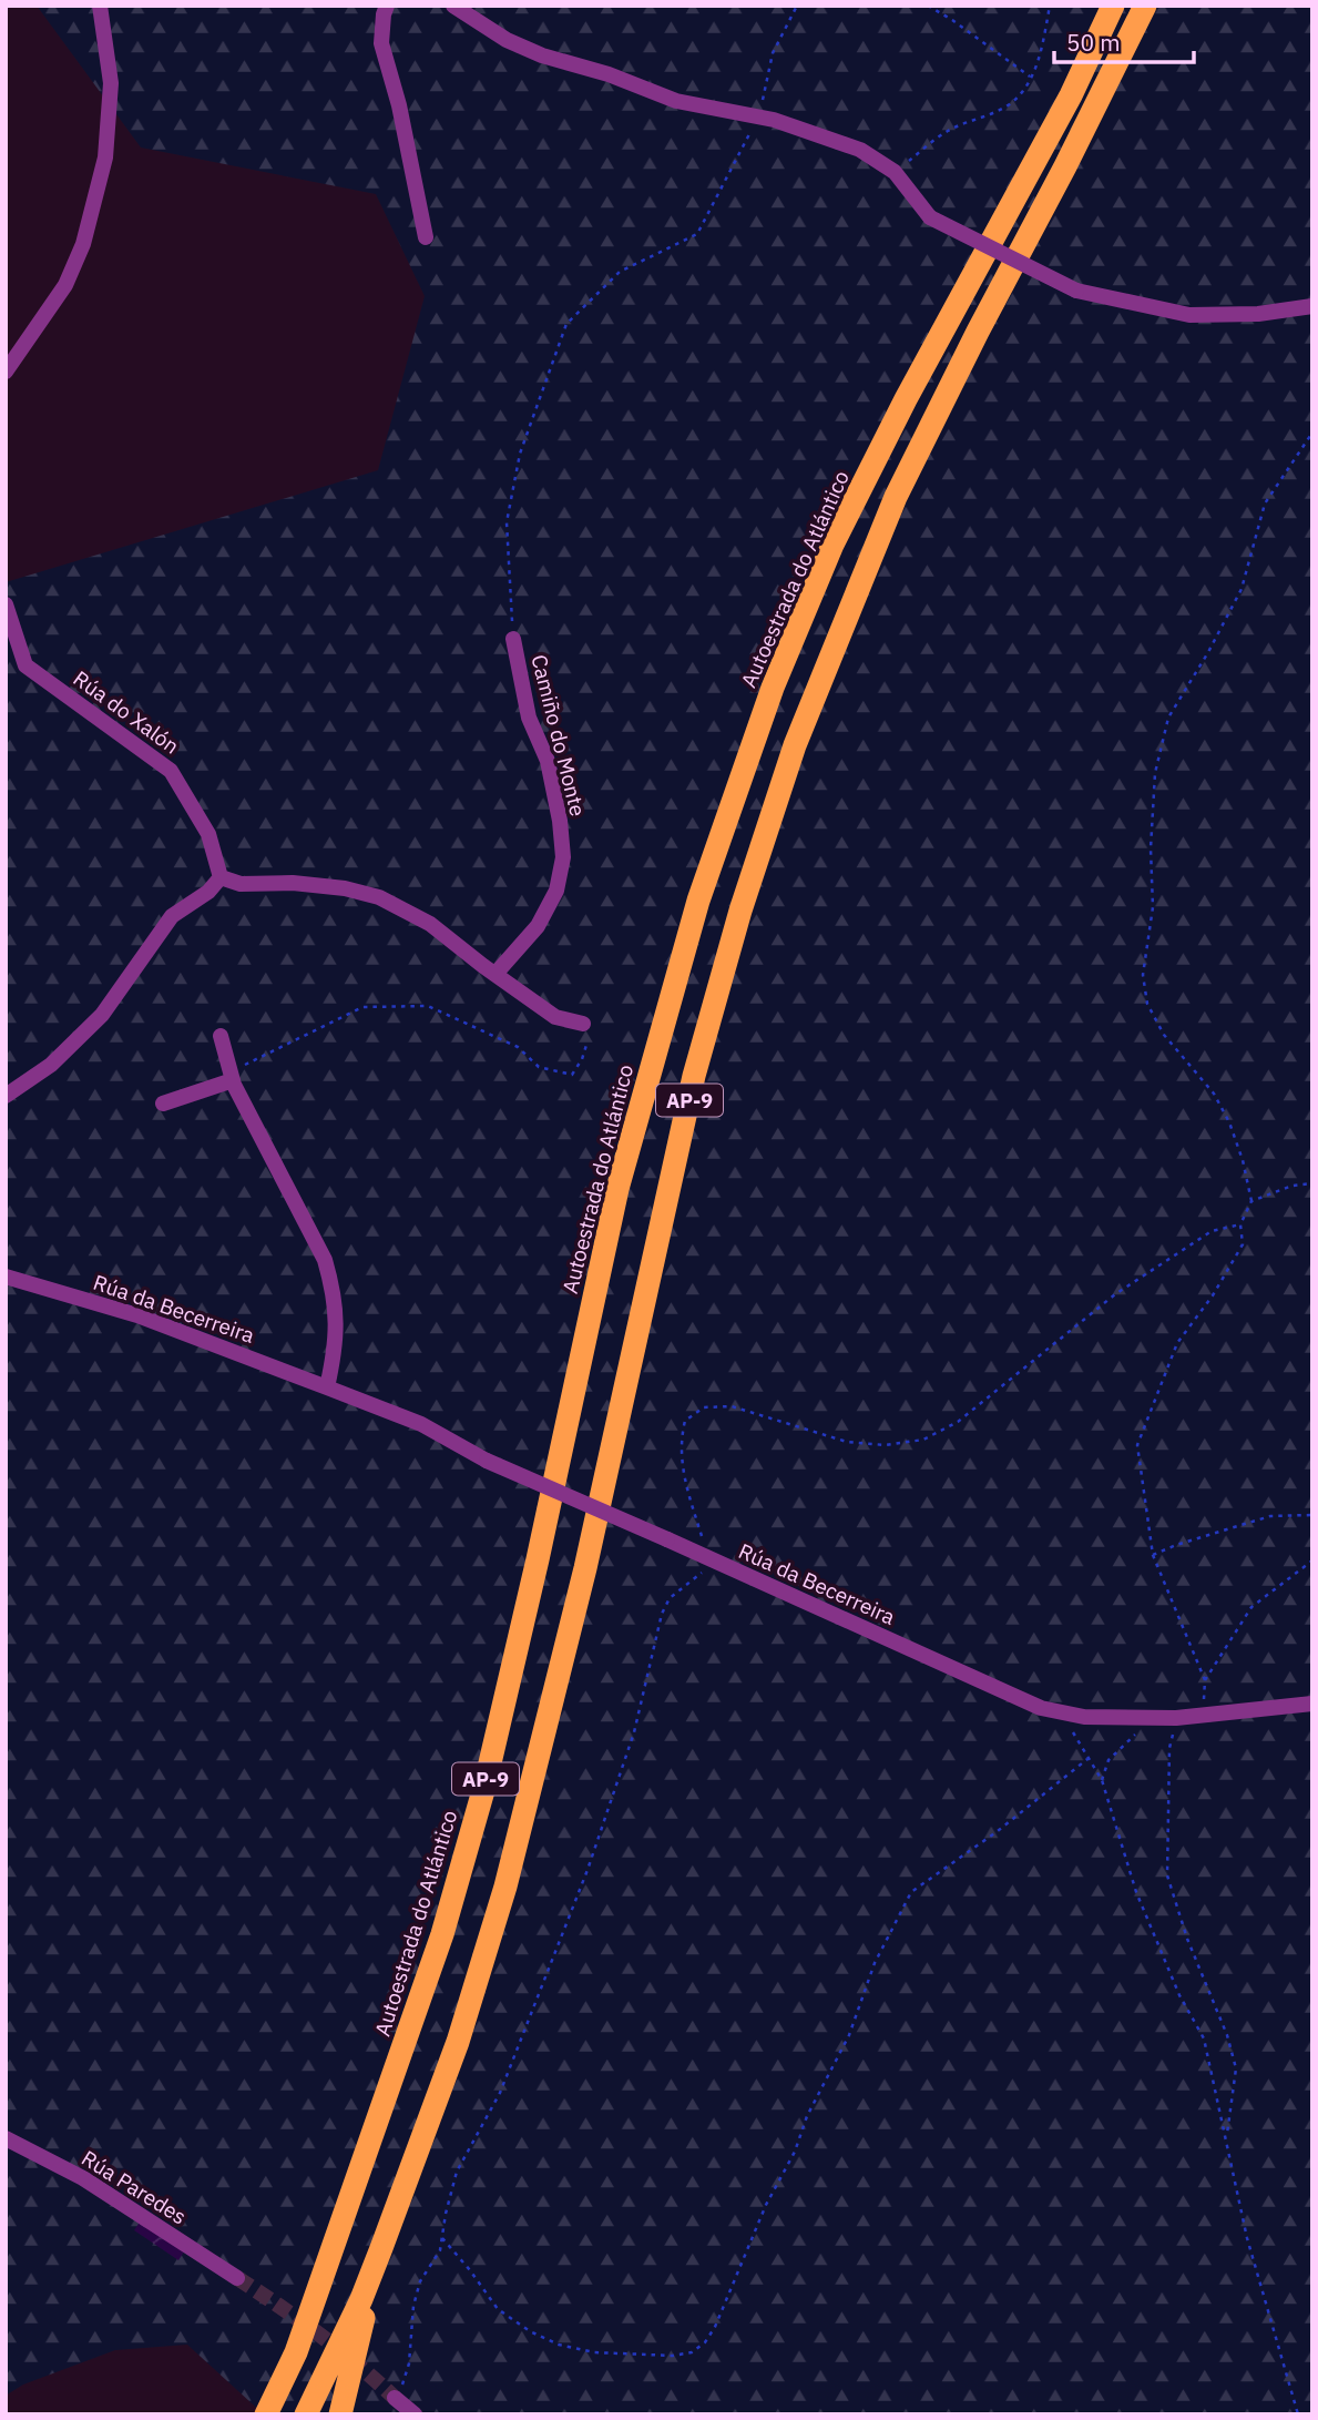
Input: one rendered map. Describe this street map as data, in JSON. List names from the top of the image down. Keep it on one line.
{"streets":{"highway":["Autoestrada do Atlántico","AP-9"],"street":["Rúa do Xalón","Camiño do Monte","Rúa da Becerreira","Rúa Paredes"]},"scale_bar":"50 m"}
